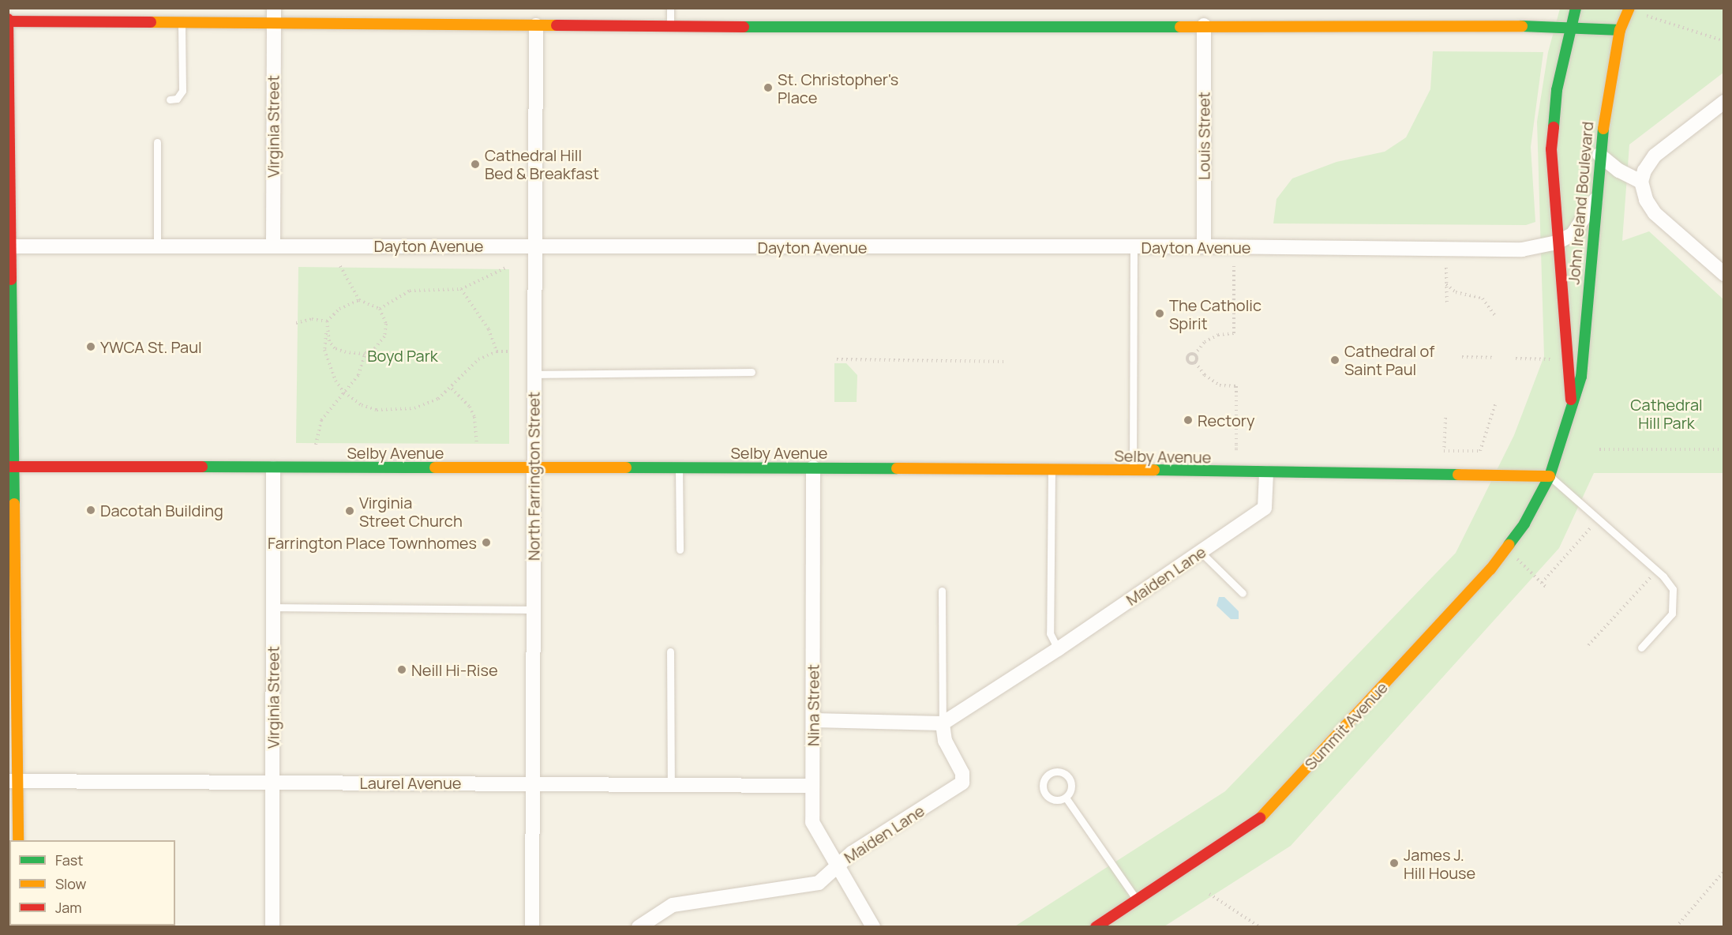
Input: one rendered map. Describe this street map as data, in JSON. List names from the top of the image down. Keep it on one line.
{"streets":{"street":["Virginia Street","Louis Street","John Ireland Boulevard","Dayton Avenue","Selby Avenue","North Farrington Street","Maiden Lane","Nina Street","Summit Avenue","Laurel Avenue"]},"crossings":[["Virginia Street","Dayton Avenue"],["Virginia Street","Selby Avenue"],["Virginia Street","Laurel Avenue"],["Louis Street","Dayton Avenue"],["John Ireland Boulevard","Dayton Avenue"],["John Ireland Boulevard","Selby Avenue"],["John Ireland Boulevard","Summit Avenue"],["Dayton Avenue","North Farrington Street"],["Selby Avenue","North Farrington Street"],["Selby Avenue","Maiden Lane"],["Selby Avenue","Nina Street"],["Selby Avenue","Summit Avenue"],["North Farrington Street","Laurel Avenue"],["Maiden Lane","Nina Street"],["Nina Street","Laurel Avenue"]],"parks":["Boyd Park","Cathedral Hill Park"],"places":["St. Christopher's Place","Cathedral Hill Bed & Breakfast","The Catholic Spirit","YWCA St. Paul","Cathedral of Saint Paul","Rectory","Dacotah Building","Virginia Street Church","Farrington Place Townhomes","Neill Hi-Rise","James J. Hill House"],"legend":["Fast","Slow","Jam"]}
